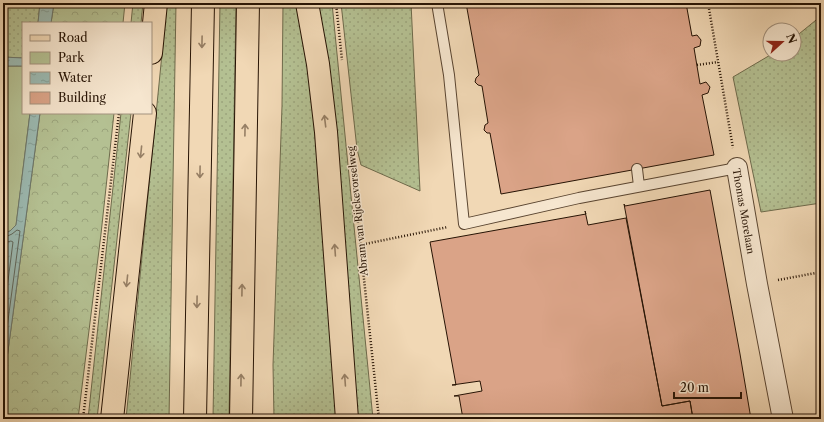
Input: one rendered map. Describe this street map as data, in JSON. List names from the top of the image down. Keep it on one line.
{"streets":{"street":["Thomas Morelaan"],"path":["Abram van Rijckevorselweg"]},"legend":["Road","Park","Water","Building"],"scale_bar":"20 m","north":"right"}
